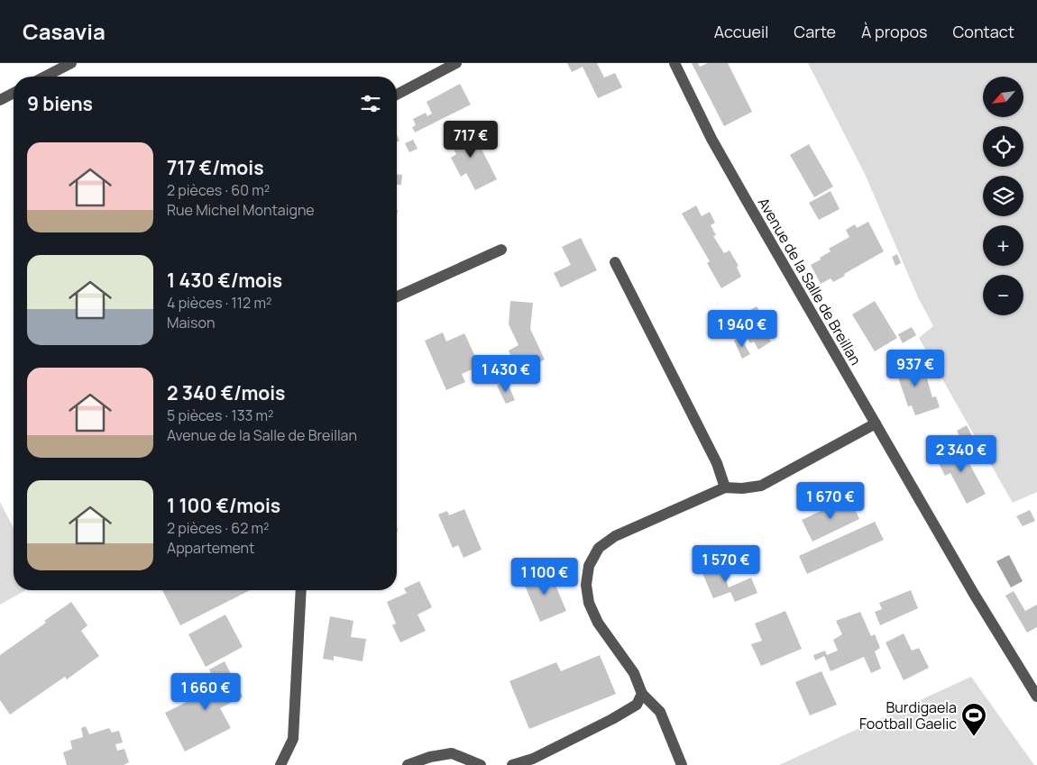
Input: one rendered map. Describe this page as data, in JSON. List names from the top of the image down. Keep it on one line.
{"streets":{"street":["Avenue de la Salle de Breillan"]},"places":{"sports":["Burdigaela Football Gaelic"]},"north":"bottom left","page":{"header":"Casavia","nav":["Accueil","Carte","À propos","Contact"],"map_buttons":["+","−"],"heading":"9 biens","price":["717 €","1 940 €","937 €","1 430 €","2 340 €","1 670 €","1 570 €","1 100 €","1 660 €"],"list":[{"name":"717 €/mois","note":"2 pièces · 60 m² · Rue Michel Montaigne"},{"name":"1 430 €/mois","note":"4 pièces · 112 m² · Maison"},{"name":"2 340 €/mois","note":"5 pièces · 133 m² · Avenue de la Salle de Breillan"},{"name":"1 100 €/mois","note":"2 pièces · 62 m² · Appartement"}]}}
